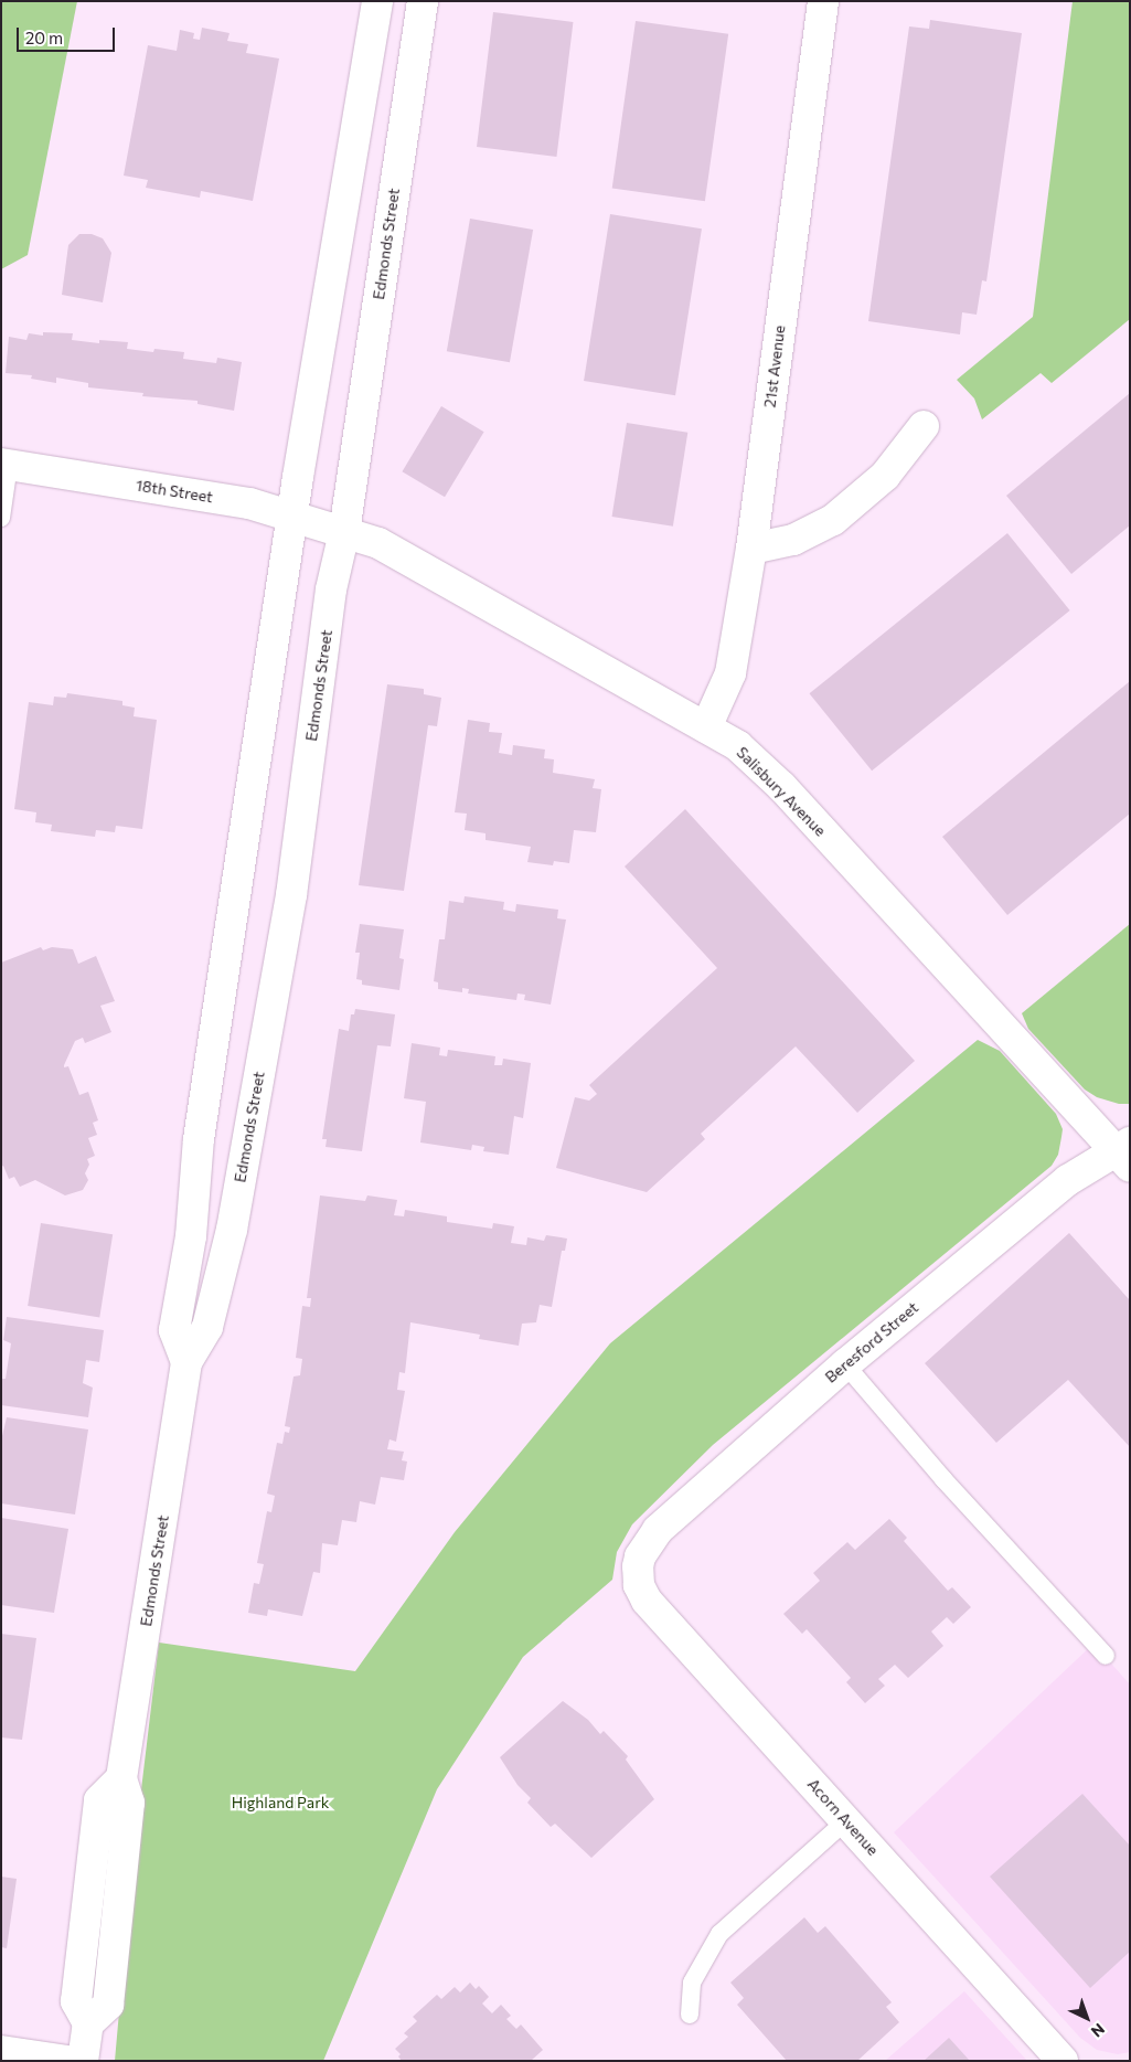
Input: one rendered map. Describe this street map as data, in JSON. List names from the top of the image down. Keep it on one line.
{"streets":{"street":["Edmonds Street","21st Avenue","18th Street","Salisbury Avenue","Beresford Street","Acorn Avenue"]},"crossings":[["Edmonds Street","18th Street"],["Edmonds Street","Salisbury Avenue"],["21st Avenue","Salisbury Avenue"],["18th Street","Salisbury Avenue"],["Salisbury Avenue","Beresford Street"],["Beresford Street","Acorn Avenue"]],"parks":["Highland Park"],"scale_bar":"20 m","north":"bottom right"}
